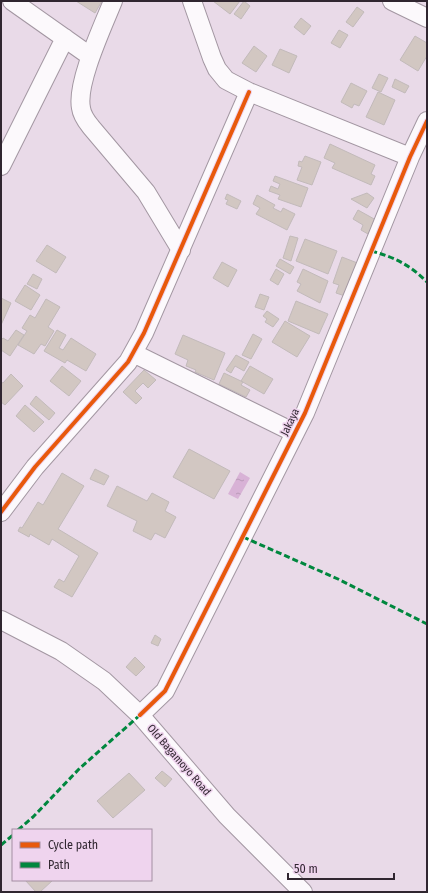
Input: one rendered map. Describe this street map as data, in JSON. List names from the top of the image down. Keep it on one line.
{"streets":{"street":["Jakaya","Old Bagamoyo Road"]},"crossings":[["Jakaya","Old Bagamoyo Road"]],"legend":["Cycle path","Path"],"scale_bar":"50 m"}
